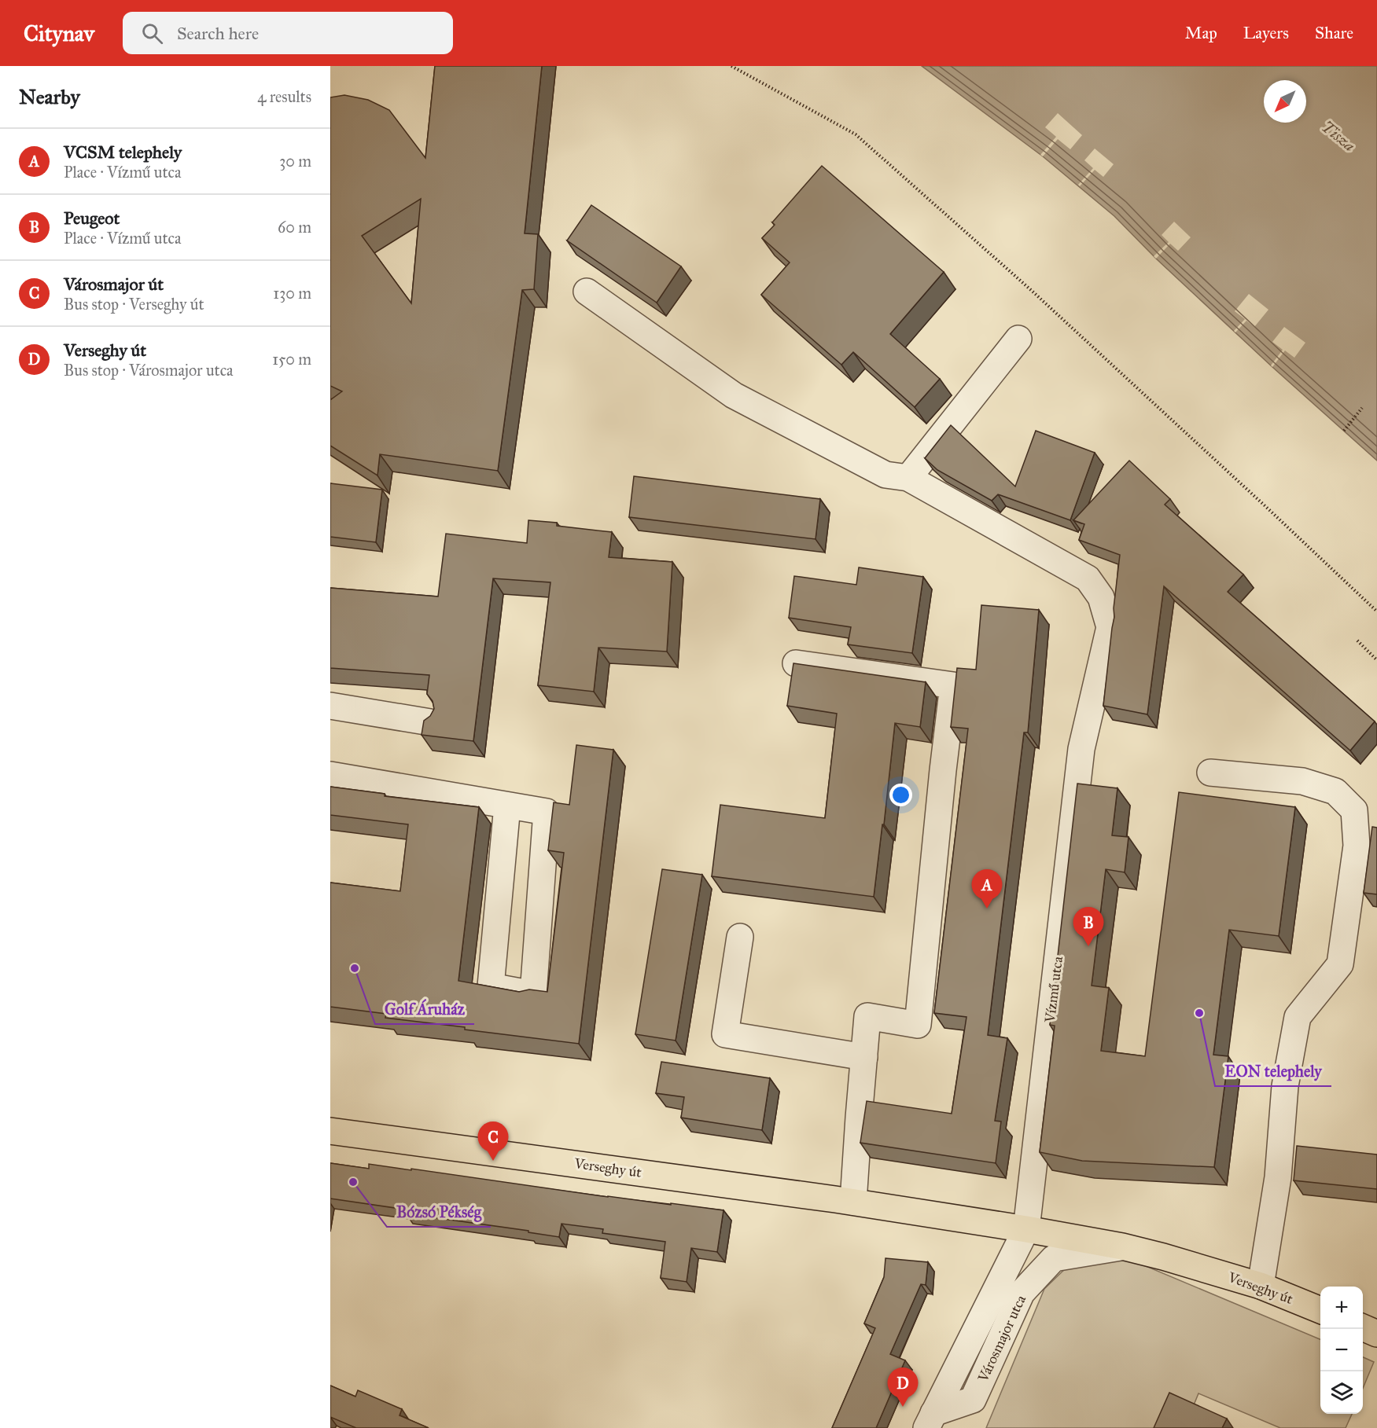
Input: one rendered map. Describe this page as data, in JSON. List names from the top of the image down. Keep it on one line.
{"streets":{"main road":["Verseghy út"],"street":["Vízmű utca","Városmajor utca"]},"crossings":[["Vízmű utca","Verseghy út"],["Vízmű utca","Városmajor utca"],["Verseghy út","Városmajor utca"]],"water":["Tisza"],"places":["Golf Áruház","EON telephely","Bózsó Pékség"],"north":"bottom left","page":{"header":"Citynav","search":"Search here","nav":["Map","Layers","Share"],"heading":["Nearby","4 results"],"list":[{"mark":"A","name":"VCSM telephely","note":"Place · Vízmű utca","value":"30 m"},{"mark":"B","name":"Peugeot","note":"Place · Vízmű utca","value":"60 m"},{"mark":"C","name":"Városmajor út","note":"Bus stop · Verseghy út","value":"130 m"},{"mark":"D","name":"Verseghy út","note":"Bus stop · Városmajor utca","value":"150 m"}],"pins":["A","B","C","D"],"map_buttons":["+","−"]}}
